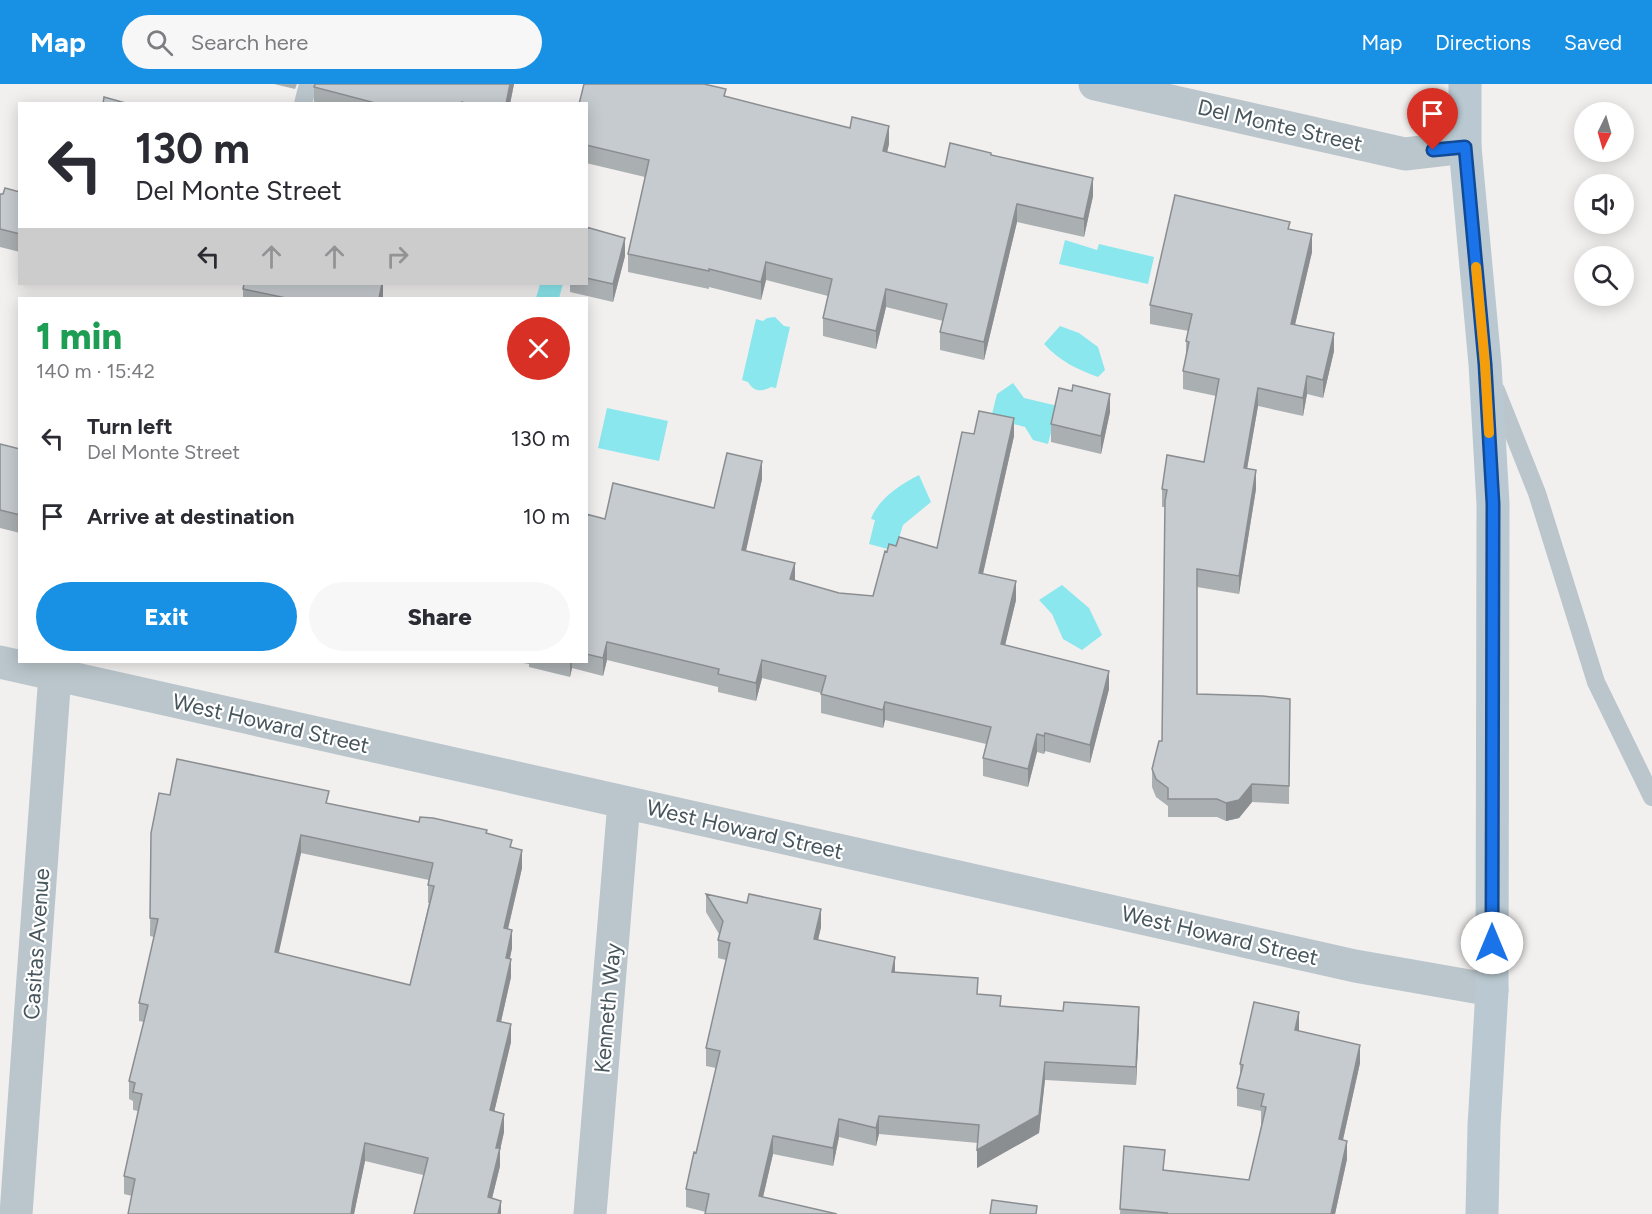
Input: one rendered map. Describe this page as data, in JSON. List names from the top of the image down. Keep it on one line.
{"streets":{"street":["Del Monte Street","West Howard Street","Casitas Avenue","Kenneth Way"]},"crossings":[["West Howard Street","Casitas Avenue"],["West Howard Street","Kenneth Way"]],"north":"bottom","page":{"header":"Map","search":"Search here","nav":["Map","Directions","Saved"],"turn":["130 m","Del Monte Street"],"heading":["1 min","140 m · 15:42"],"list":[{"name":"Turn left","note":"Del Monte Street","value":"130 m"},{"name":"Arrive at destination","value":"10 m"}],"buttons":["Exit","Share"]}}
